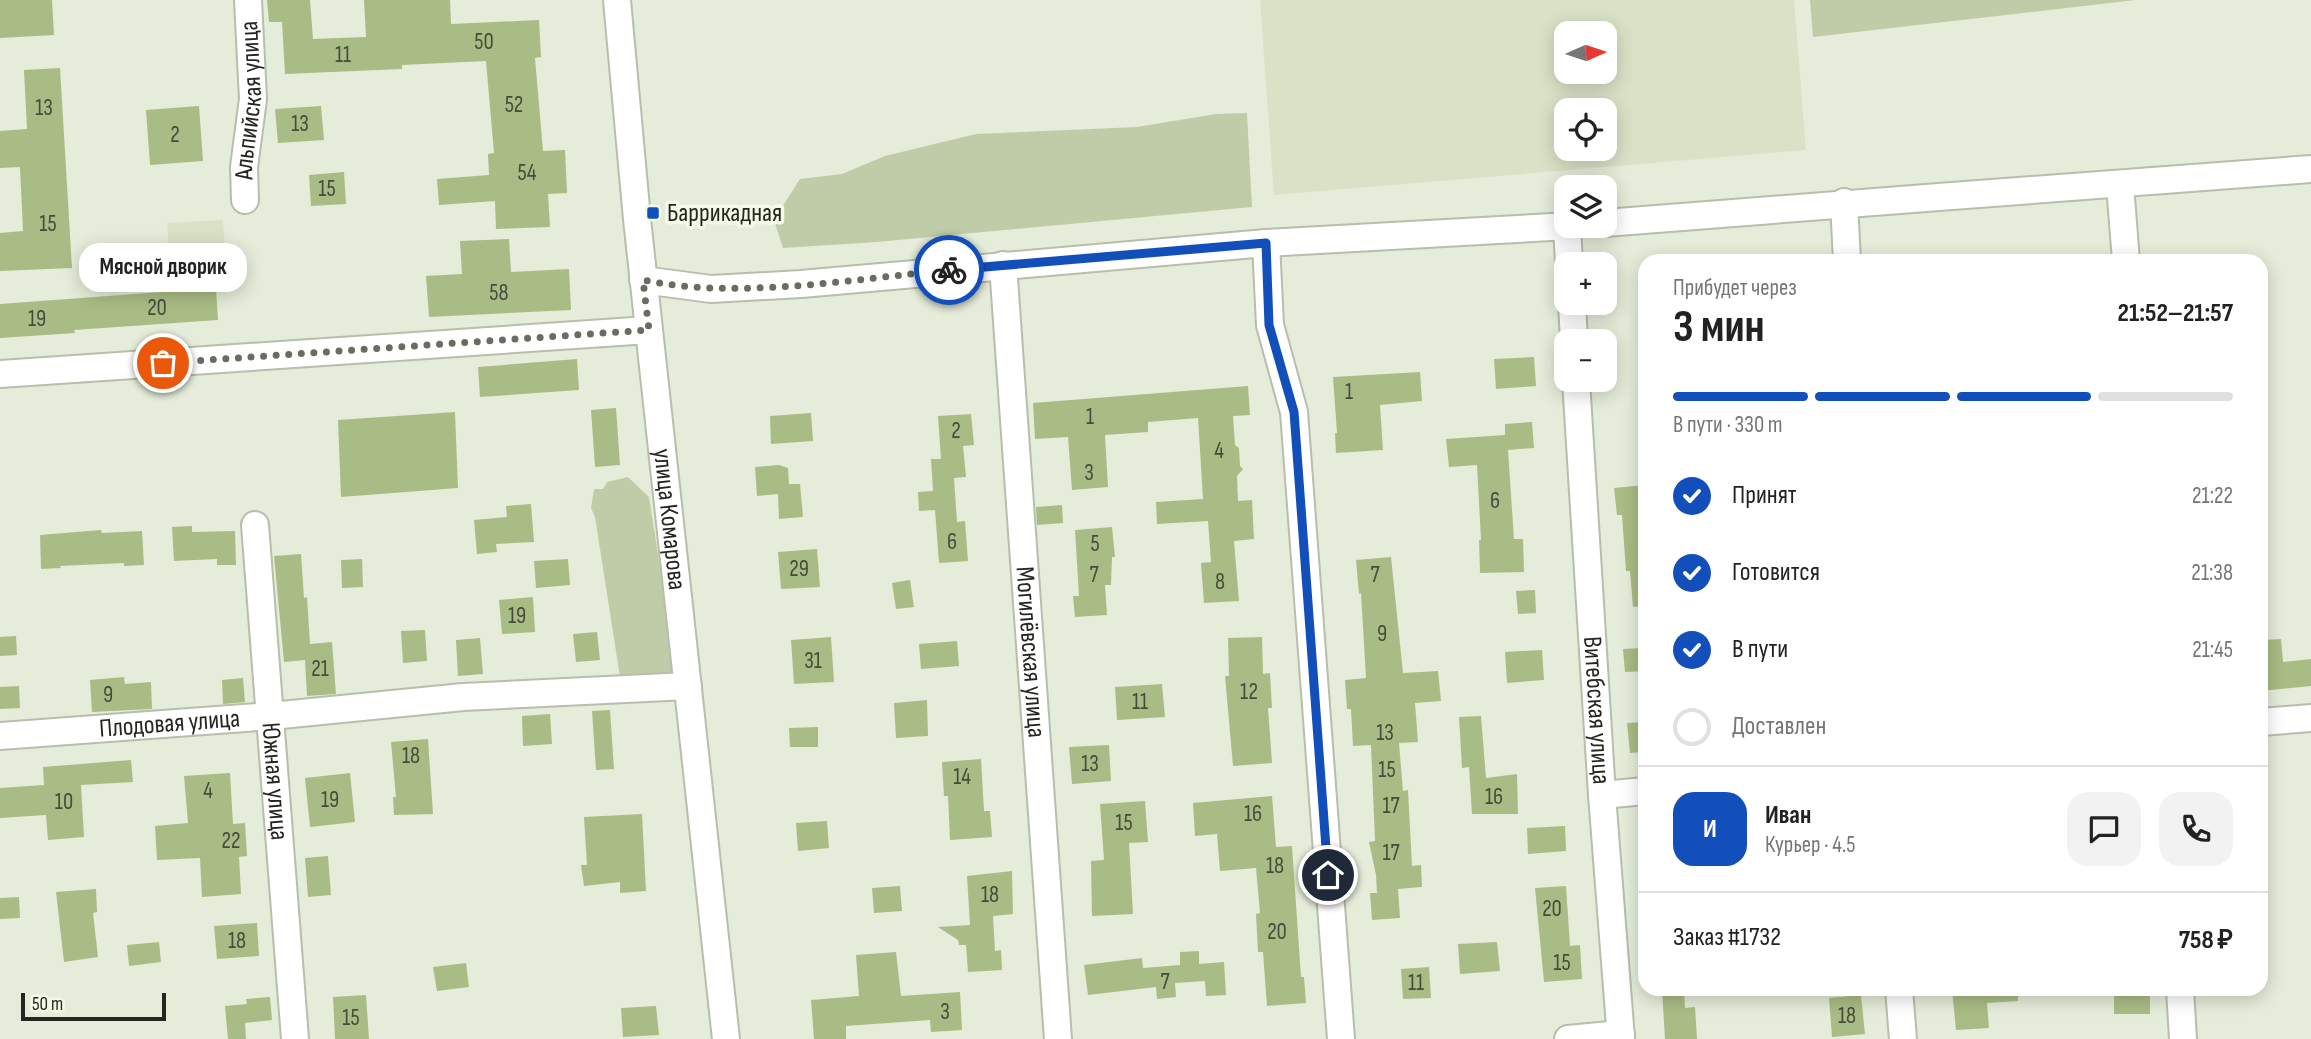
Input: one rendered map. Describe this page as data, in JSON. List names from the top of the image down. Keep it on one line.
{"streets":{"street":["Альпийская улица","улица Комарова","Могилёвская улица","Витебская улица","Плодовая улица","Южная улица"]},"crossings":[["улица Комарова","Плодовая улица"],["Плодовая улица","Южная улица"]],"places":{"transit":["Баррикадная"],"other":["Мясной дворик"]},"house_numbers":["50","11","52","13","13","2","54","15","15","58","20","19","1","1","2","4","3","6","6","5","29","7","7","8","19","9","31","21","12","9","11","13","18","13","15","14","4","16","19","10","17","16","15","22","17","18","18","20","20","18","15","7","11","3","18","15"],"scale_bar":"50 m","north":"right","page":{"map_buttons":["+","−"],"bubble":"Мясной дворик","heading":["3 мин","Прибудет через","21:52–21:57"],"panel":["Иван","Курьер · 4.5","Заказ #1732","758 ₽"],"bar":"В пути · 330 m","list":[["Принят","21:22"],["Готовится","21:38"],["В пути","21:45"],"Доставлен"],"round":"И","scale":"50 m"}}
